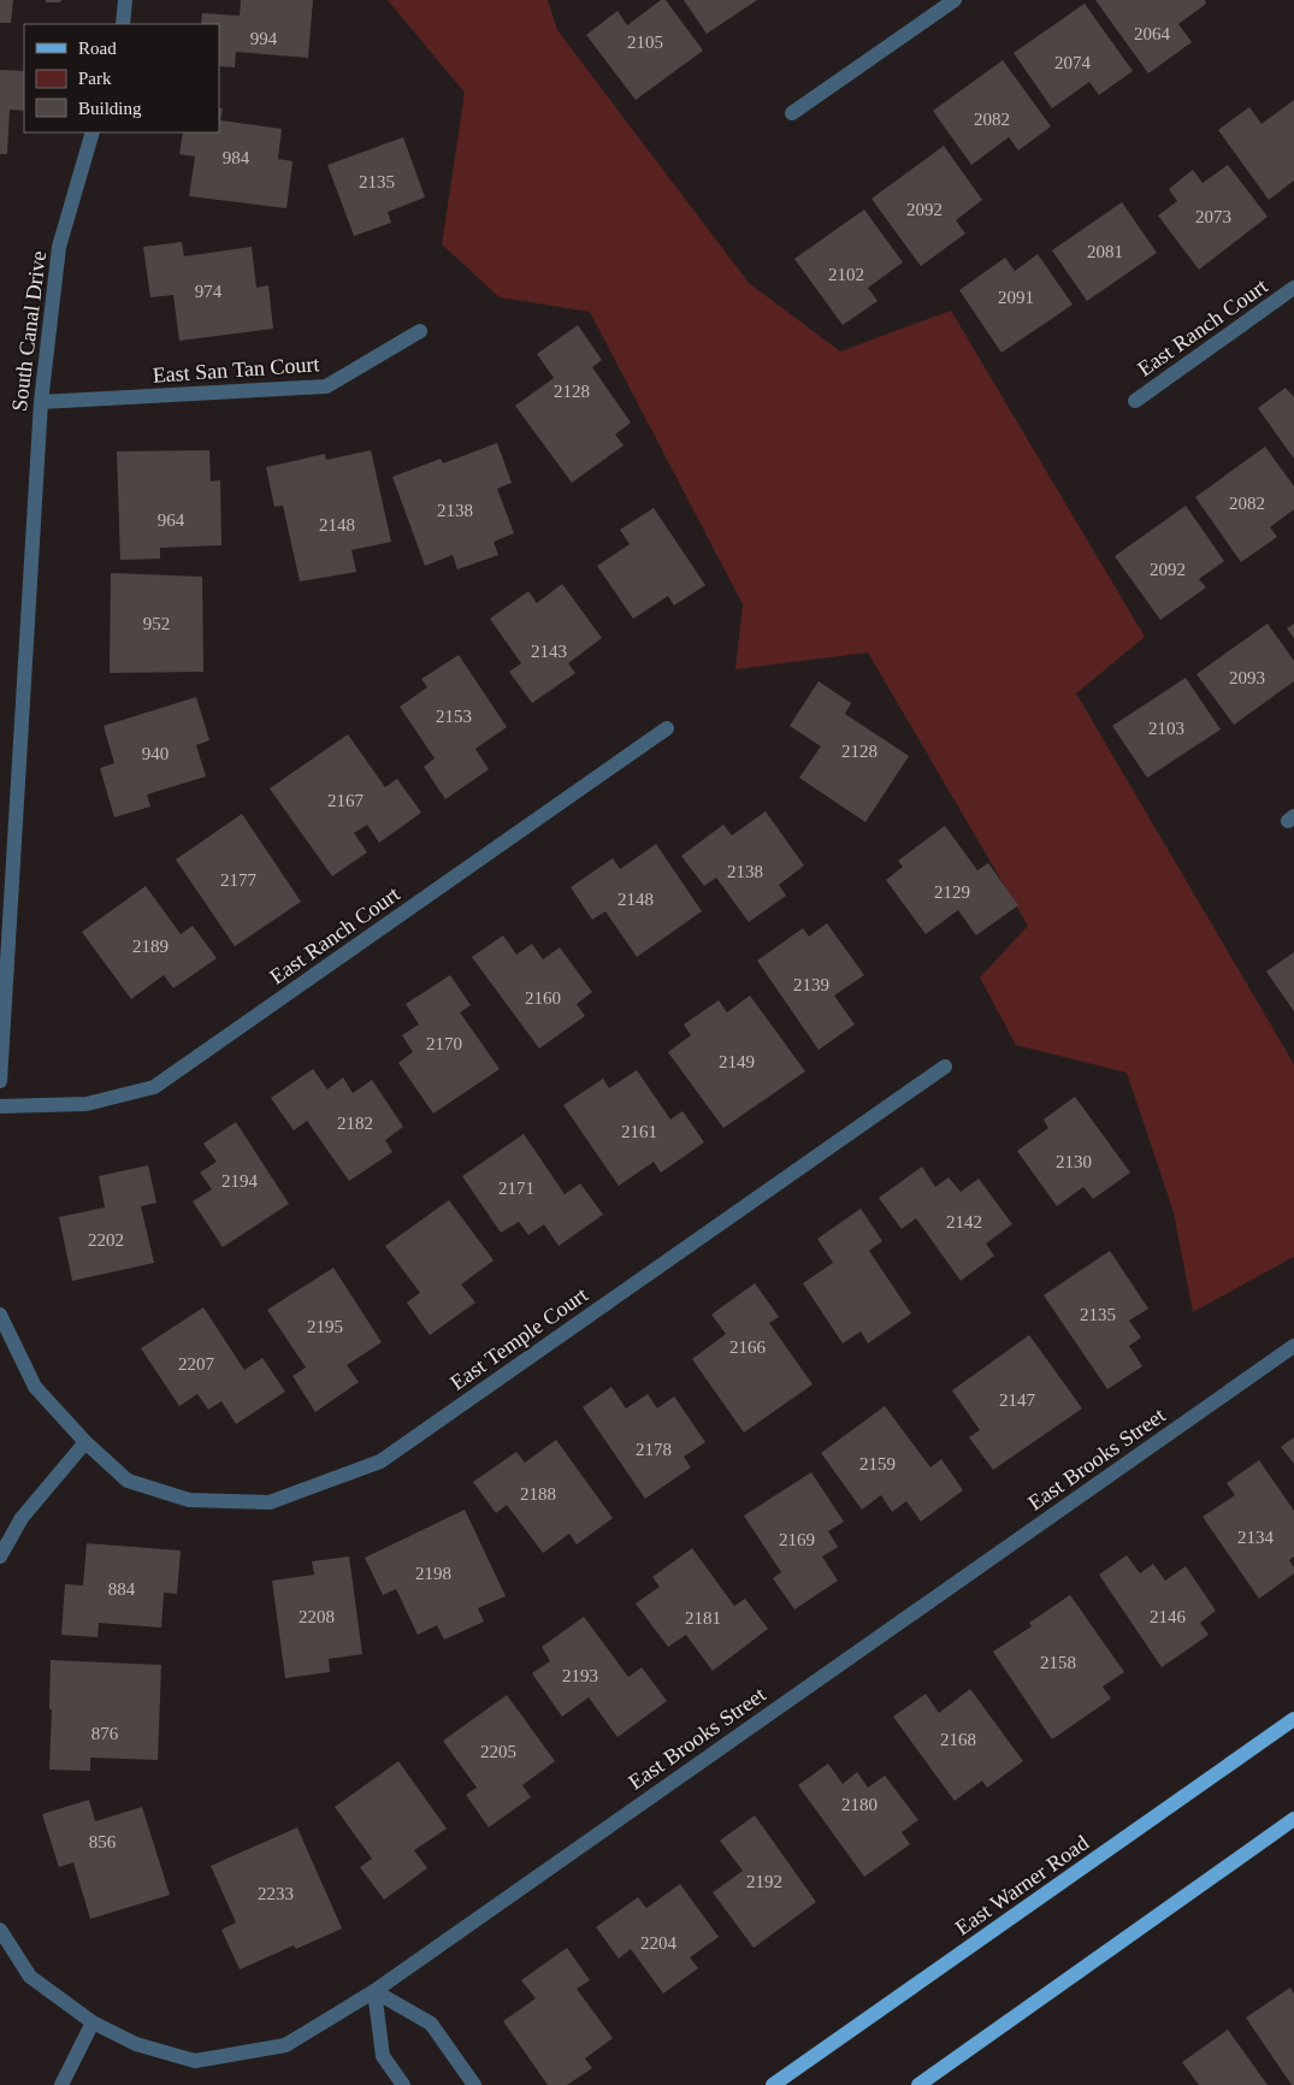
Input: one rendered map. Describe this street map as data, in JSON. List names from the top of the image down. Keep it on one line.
{"streets":{"main road":["East Warner Road"],"street":["East Ranch Court","South Canal Drive","East San Tan Court","East Temple Court","East Brooks Street"]},"crossings":[["South Canal Drive","East San Tan Court"]],"house_numbers":["2064","994","2105","2074","2082","984","2135","2092","2073","2081","2102","974","2091","2128","2082","2138","964","2148","2092","952","2143","2093","2153","2103","2128","940","2167","2138","2177","2129","2148","2189","2139","2160","2170","2149","2182","2161","2130","2194","2171","2142","2202","2135","2195","2166","2207","2147","2178","2159","2188","2134","2169","2198","884","2208","2146","2181","2158","2193","876","2168","2205","2180","856","2192","2233","2204"],"legend":["Road","Park","Building"]}
